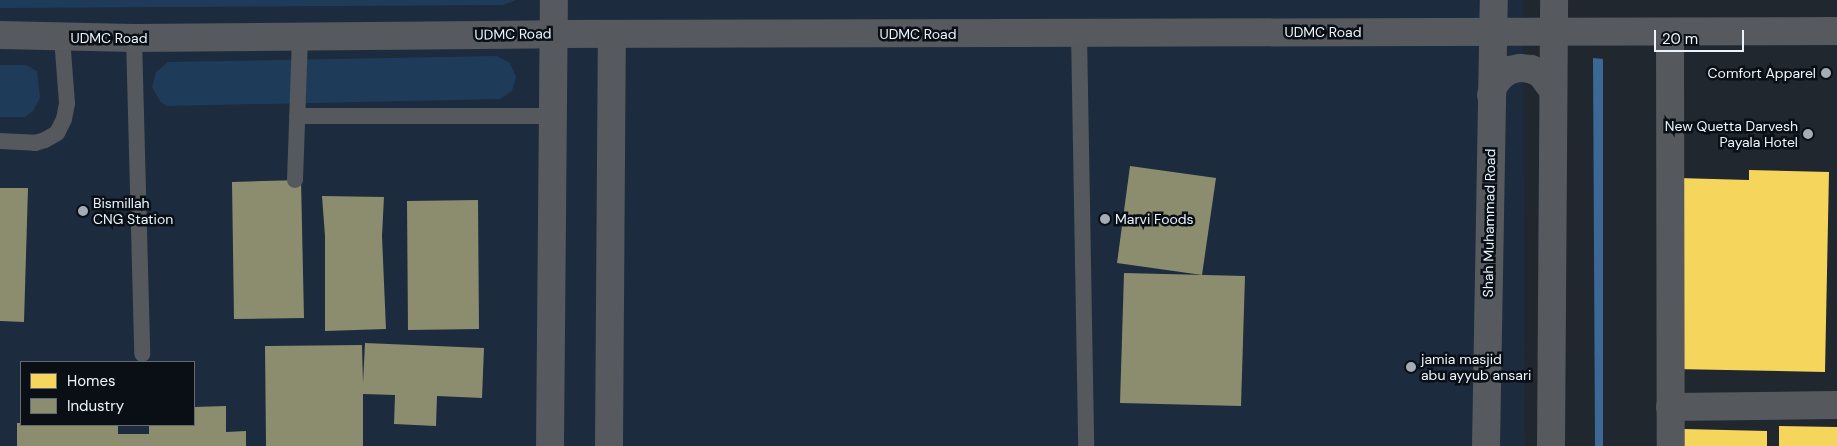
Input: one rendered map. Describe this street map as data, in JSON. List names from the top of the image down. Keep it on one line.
{"streets":{"main road":["UDMC Road","Shah Muhammad Road"]},"crossings":[["UDMC Road","Shah Muhammad Road"]],"places":["Comfort Apparel","New Quetta Darvesh Payala Hotel","Bismillah CNG Station","Marvi Foods","jamia masjid abu ayyub ansari"],"legend":["Homes","Industry"],"scale_bar":"20 m"}
